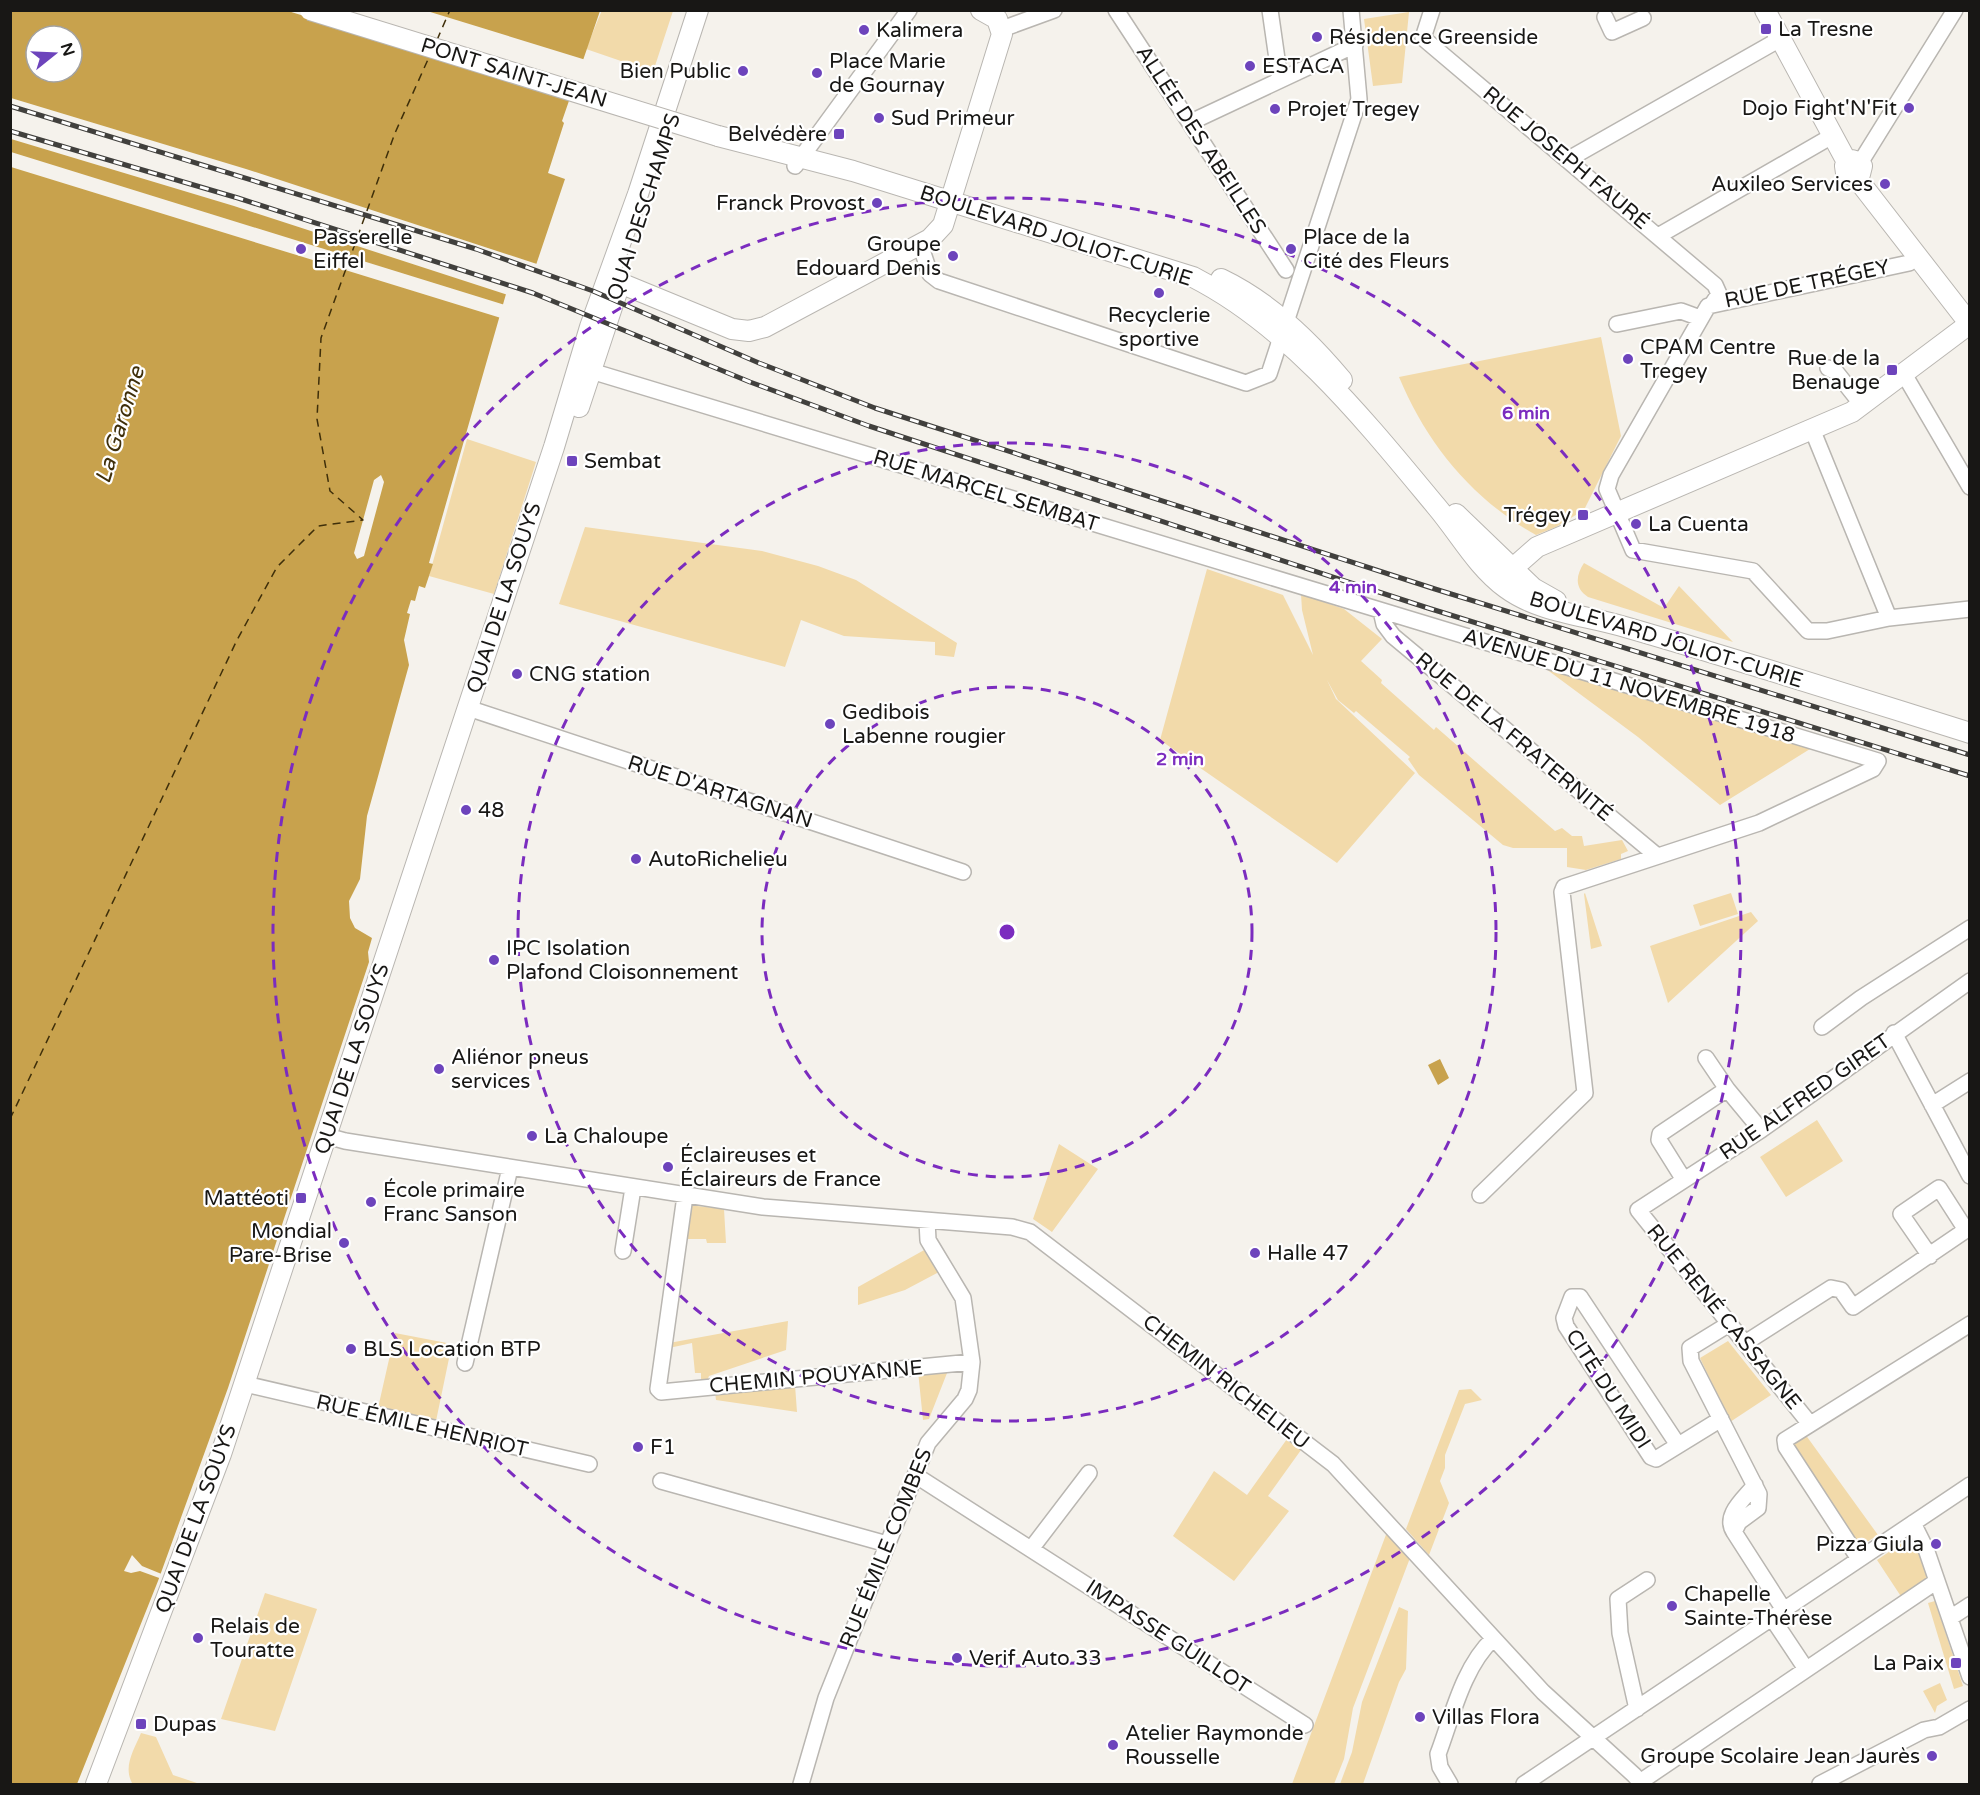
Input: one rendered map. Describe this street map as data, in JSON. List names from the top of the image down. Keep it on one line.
{"streets":{"main road":["PONT SAINT-JEAN","QUAI DESCHAMPS","BOULEVARD JOLIOT-CURIE","QUAI DE LA SOUYS"],"street":["ALLÉE DES ABEILLES","RUE JOSEPH FAURÉ","RUE DE TRÉGEY","RUE MARCEL SEMBAT","AVENUE DU 11 NOVEMBRE 1918","RUE DE LA FRATERNITÉ","RUE D'ARTAGNAN","RUE ALFRED GIRET","RUE RENÉ CASSAGNE","CHEMIN POUYANNE","CHEMIN RICHELIEU","CITÉ DU MIDI","RUE ÉMILE HENRIOT","RUE ÉMILE COMBES","IMPASSE GUILLOT"]},"crossings":[["PONT SAINT-JEAN","BOULEVARD JOLIOT-CURIE"],["RUE JOSEPH FAURÉ","RUE DE TRÉGEY"],["QUAI DESCHAMPS","RUE MARCEL SEMBAT"],["QUAI DESCHAMPS","QUAI DE LA SOUYS"],["RUE MARCEL SEMBAT","QUAI DE LA SOUYS"],["RUE MARCEL SEMBAT","AVENUE DU 11 NOVEMBRE 1918"],["RUE MARCEL SEMBAT","RUE DE LA FRATERNITÉ"],["QUAI DE LA SOUYS","RUE D'ARTAGNAN"],["QUAI DE LA SOUYS","CHEMIN RICHELIEU"],["QUAI DE LA SOUYS","RUE ÉMILE HENRIOT"],["AVENUE DU 11 NOVEMBRE 1918","RUE DE LA FRATERNITÉ"],["RUE ALFRED GIRET","RUE RENÉ CASSAGNE"],["CHEMIN POUYANNE","CHEMIN RICHELIEU"],["CHEMIN POUYANNE","RUE ÉMILE COMBES"],["CHEMIN RICHELIEU","RUE ÉMILE COMBES"],["RUE ÉMILE COMBES","IMPASSE GUILLOT"]],"water":["La Garonne"],"places":{"transit":["La Tresne","Belvédère","Rue de la Benauge","Sembat","Trégey","Mattéoti","La Paix","Dupas"],"other":["Kalimera","Résidence Greenside","ESTACA","Bien Public","Place Marie de Gournay","Dojo Fight'N'Fit","Projet Tregey","Sud Primeur","Auxileo Services","Franck Provost","Passerelle Eiffel","Place de la Cité des Fleurs","Groupe Edouard Denis","Recyclerie sportive","CPAM Centre Tregey","La Cuenta","CNG station","Gedibois Labenne rougier","48","AutoRichelieu","IPC Isolation Plafond Cloisonnement","Aliénor pneus services","La Chaloupe","Éclaireuses et Éclaireurs de France","École primaire Franc Sanson","Mondial Pare-Brise","Halle 47","BLS Location BTP","F1","Pizza Giula","Chapelle Sainte-Thérèse","Relais de Touratte","Verif Auto 33","Villas Flora","Atelier Raymonde Rousselle","Groupe Scolaire Jean Jaurès"]},"north":"right","rings":["6 min","4 min","2 min"]}
